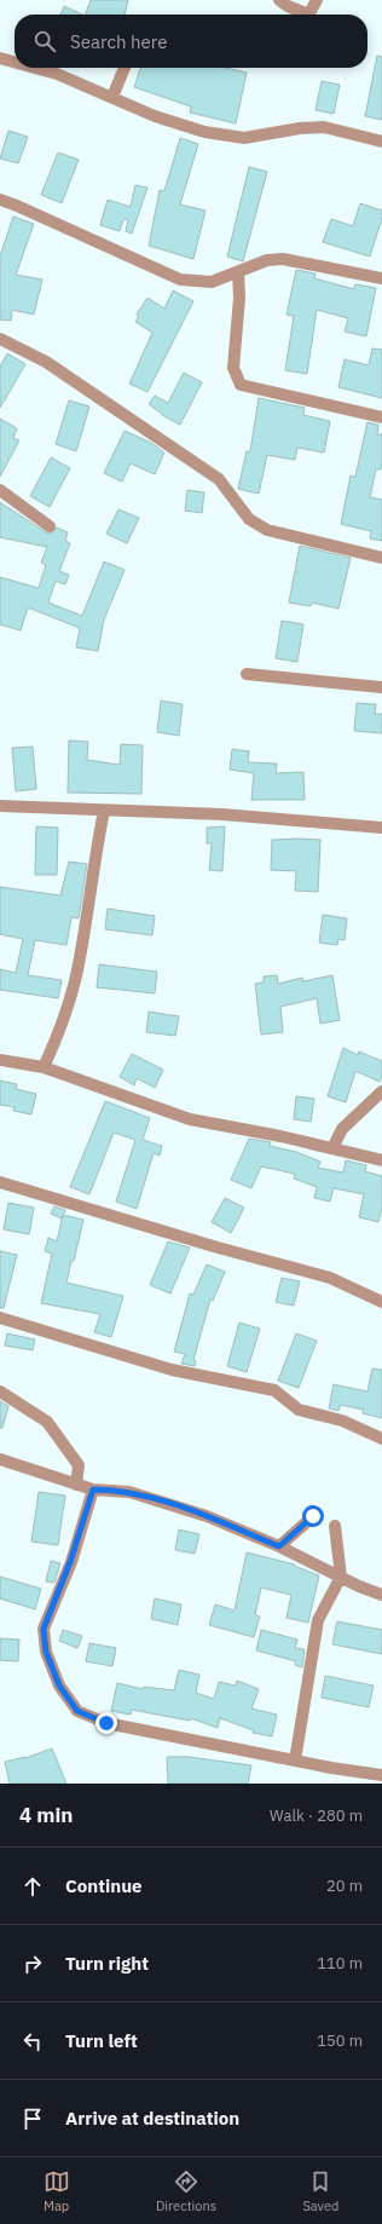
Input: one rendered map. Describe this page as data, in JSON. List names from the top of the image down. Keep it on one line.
{"page":{"search":"Search here","heading":["4 min","Walk · 280 m"],"list":[["Continue","20 m"],["Turn right","110 m"],["Turn left","150 m"],"Arrive at destination"],"nav":["Map","Directions","Saved"]}}
